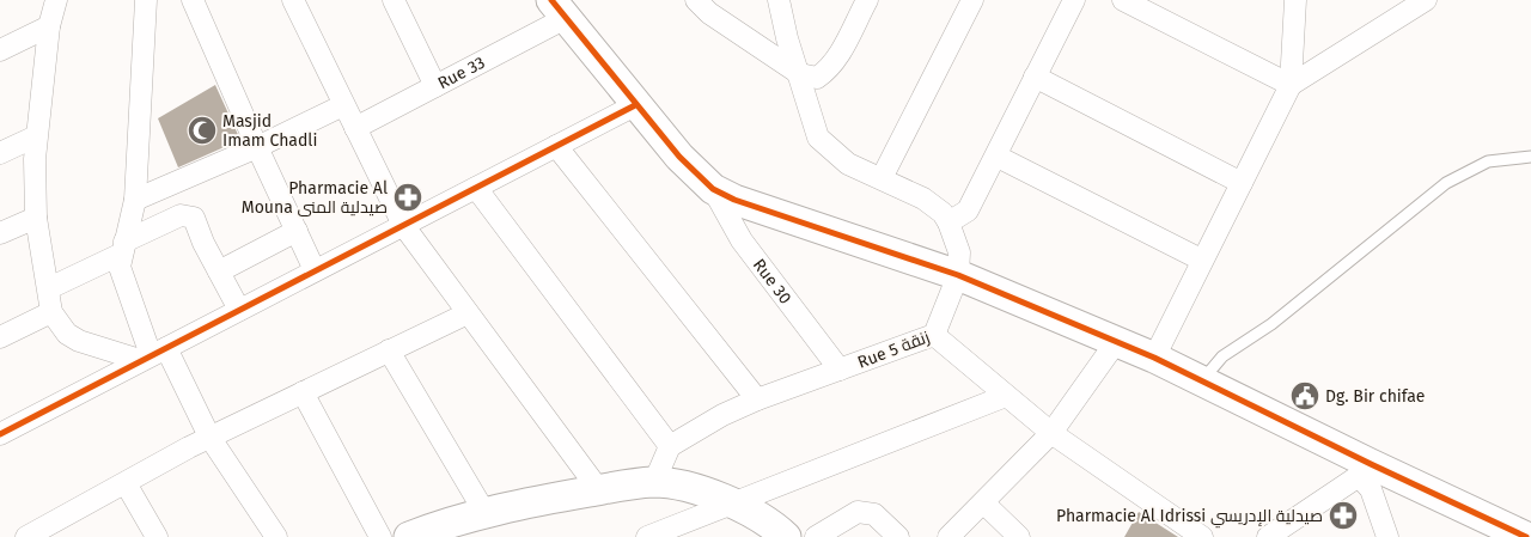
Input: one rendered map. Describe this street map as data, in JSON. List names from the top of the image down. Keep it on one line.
{"streets":{"street":["Rue 33","Rue 30","Rue 5 زنقة"]},"crossings":[["Rue 30","Rue 5 زنقة"]],"places":{"mosque":["Masjid Imam Chadli"],"pharmacy":["Pharmacie Al Mouna صيدلية المنى","Pharmacie Al Idrissi صيدلية الإدريسي"],"public building":["Dg. Bir chifae"]}}
